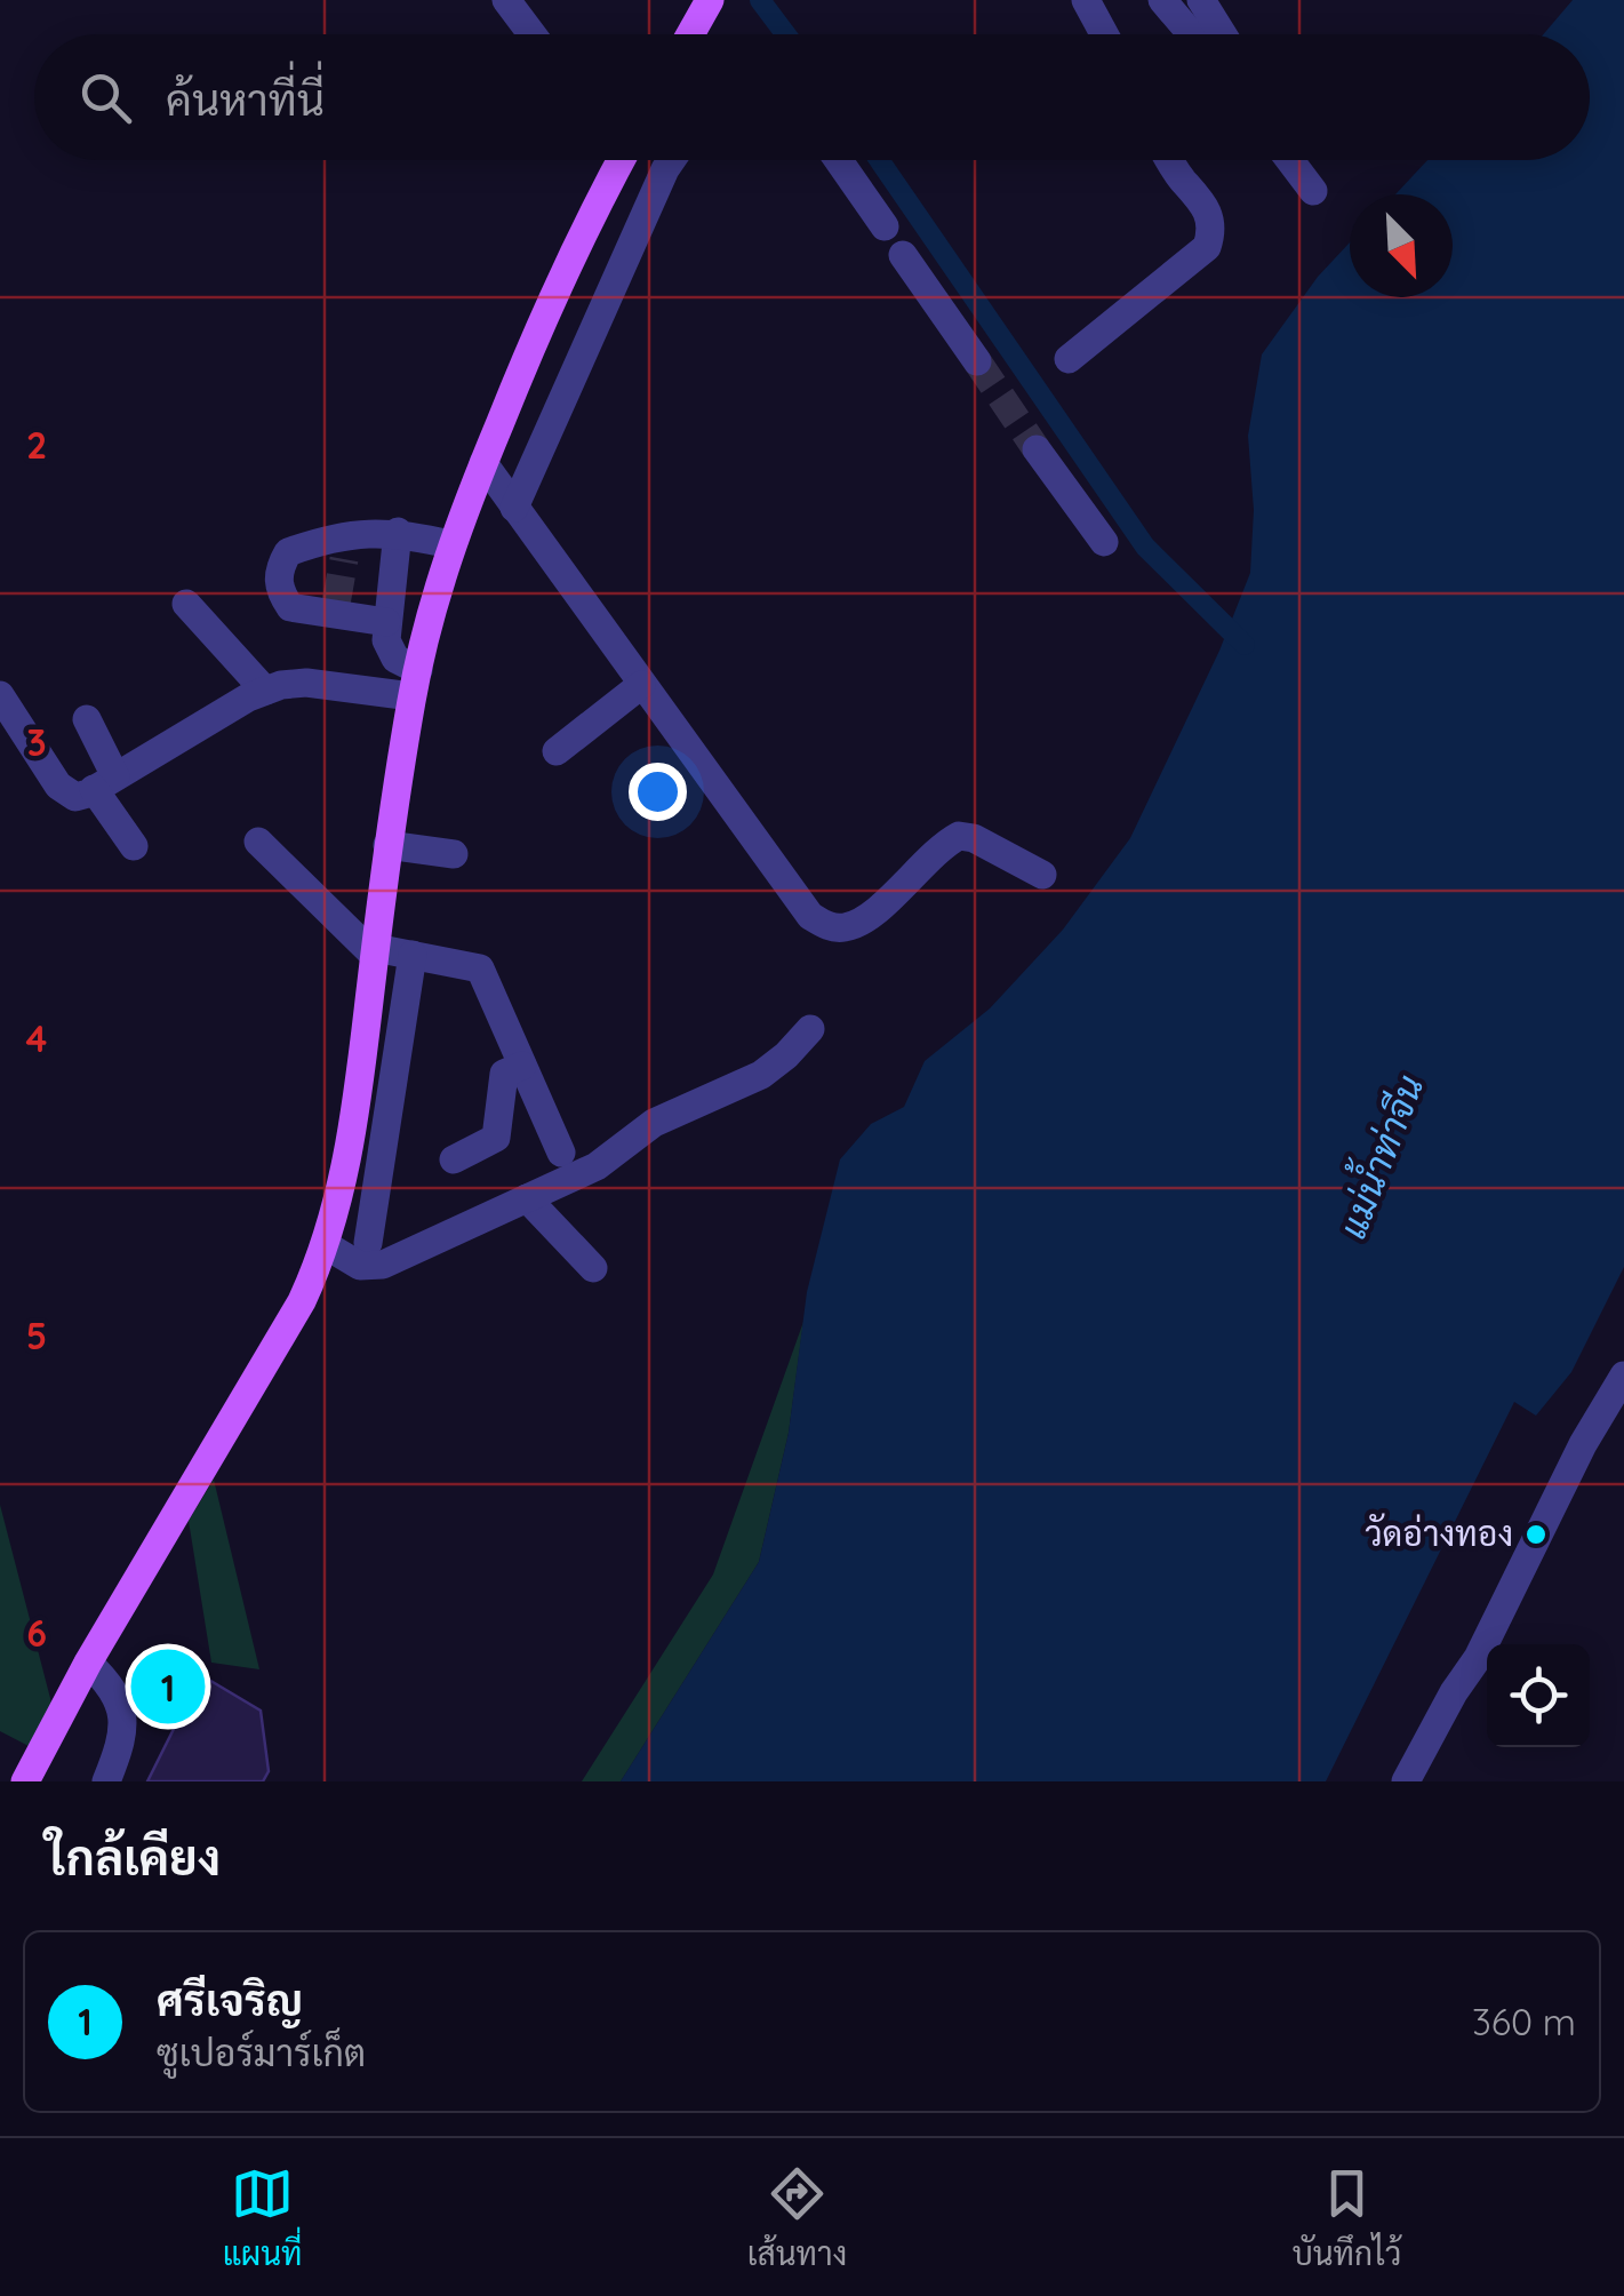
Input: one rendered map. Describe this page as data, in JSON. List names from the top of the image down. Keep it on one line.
{"water":["แม่น้ำท่าจีน"],"places":["วัดอ่างทอง"],"north":"bottom right","page":{"search":"ค้นหาที่นี่","pins":"1","heading":"ใกล้เคียง","list":[{"mark":"1","name":"ศรีเจริญ","note":"ซูเปอร์มาร์เก็ต","value":"360 m"}],"nav":["แผนที่","เส้นทาง","บันทึกไว้"]},"grid":{"rows":["2","3","4","5","6"]}}
